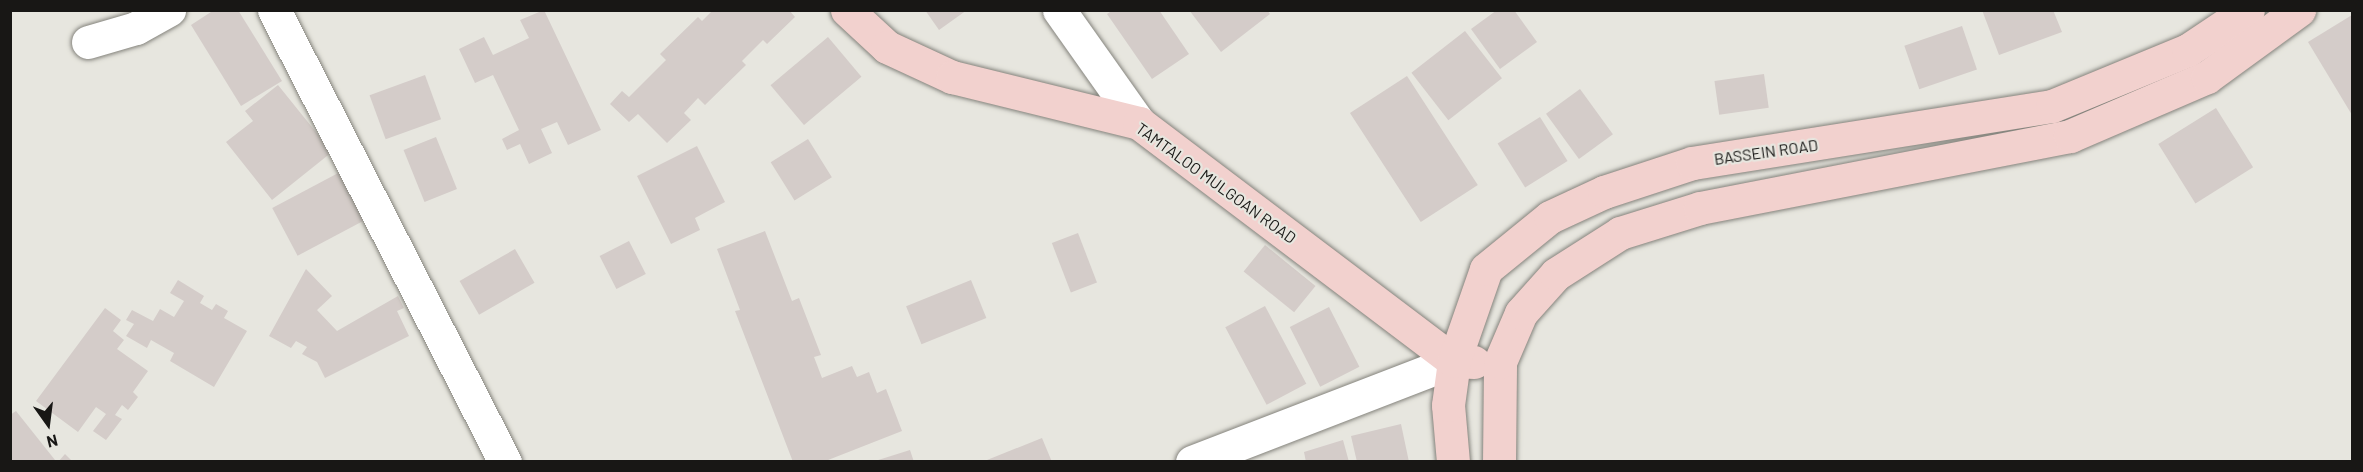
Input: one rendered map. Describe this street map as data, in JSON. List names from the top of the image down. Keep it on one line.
{"streets":{"main road":["BASSEIN ROAD","TAMTALOO MULGOAN ROAD"]},"crossings":[["BASSEIN ROAD","TAMTALOO MULGOAN ROAD"]],"north":"bottom"}
